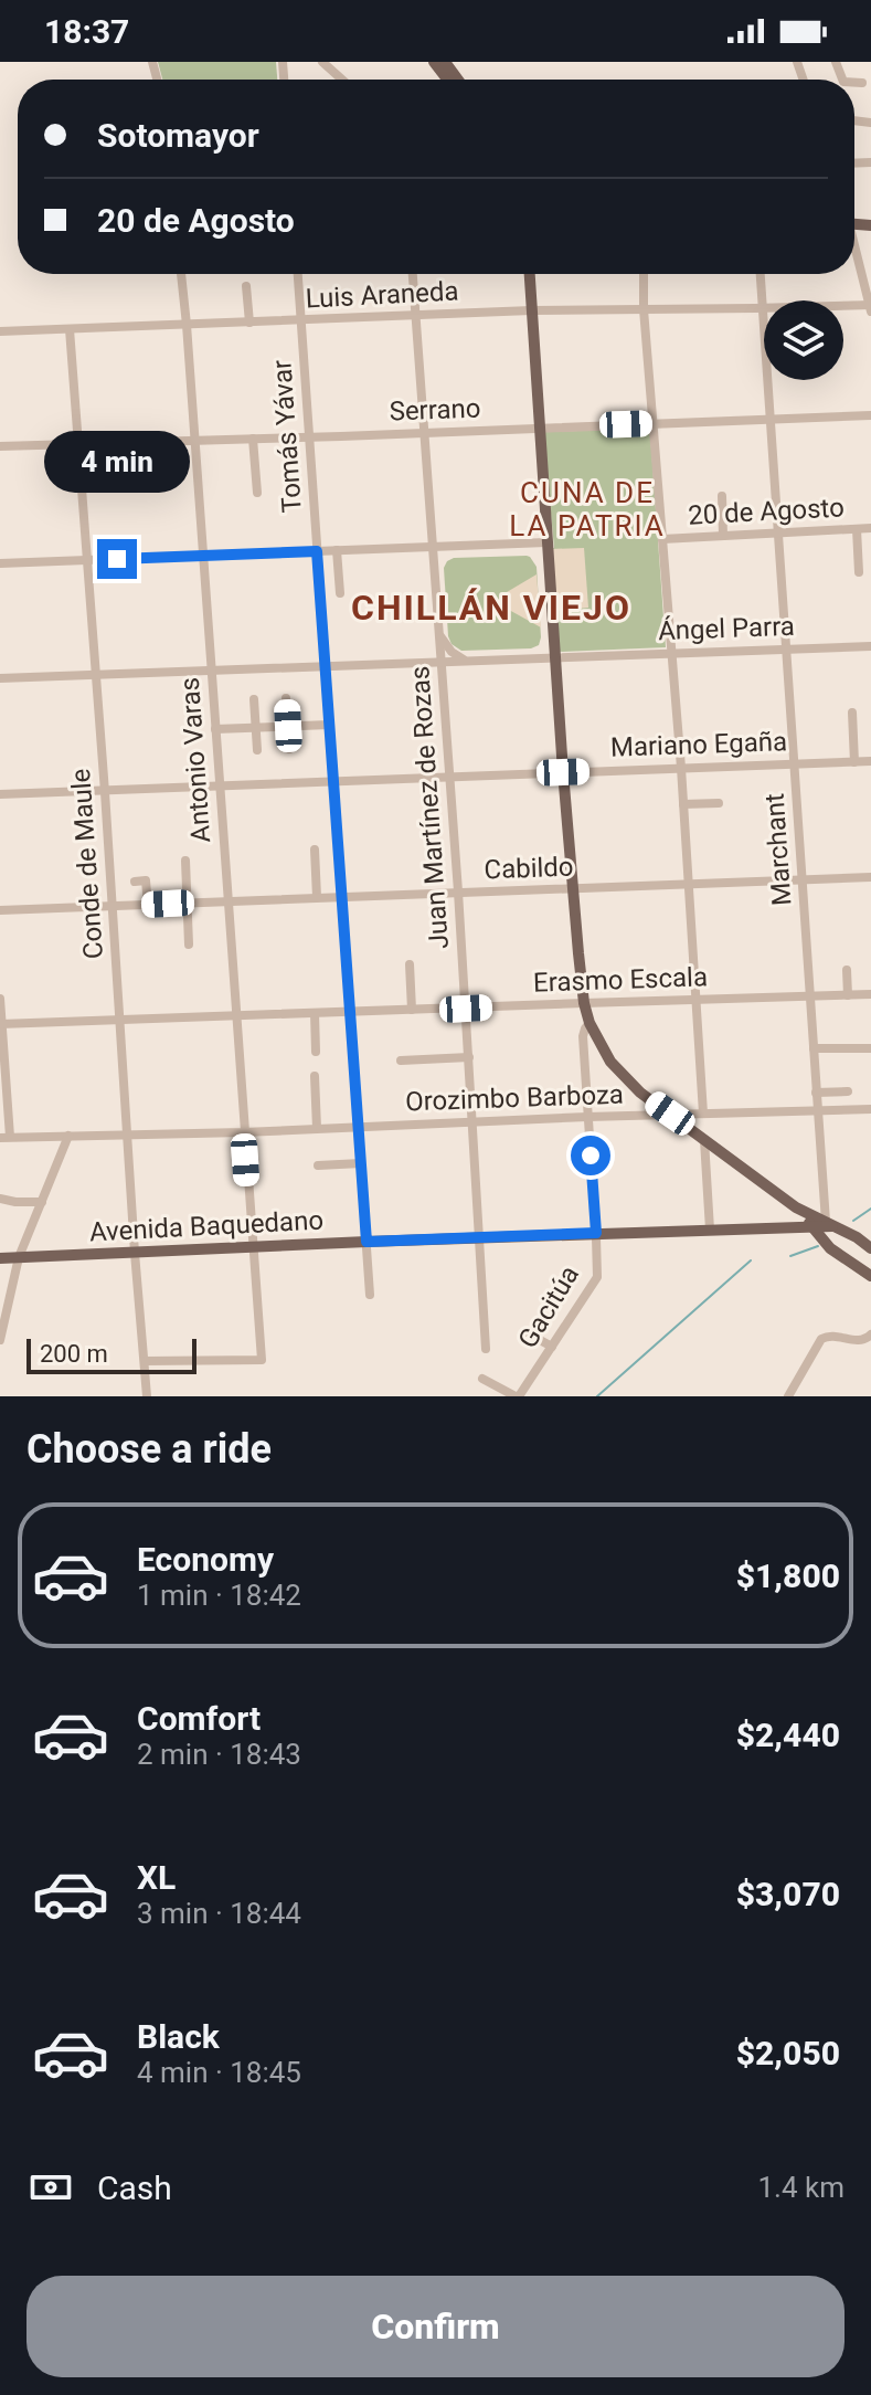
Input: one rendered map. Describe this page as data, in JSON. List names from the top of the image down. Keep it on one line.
{"streets":{"main road":["Avenida Baquedano"],"street":["Luis Araneda","Serrano","Tomás Yávar","20 de Agosto","Ángel Parra","Mariano Egaña","Antonio Varas","Juan Martínez de Rozas","Marchant","Conde de Maule","Cabildo","Erasmo Escala","Orozimbo Barboza","Gacitúa"]},"crossings":[["Luis Araneda","Tomás Yávar"],["Luis Araneda","Antonio Varas"],["Luis Araneda","Juan Martínez de Rozas"],["Luis Araneda","Marchant"],["Luis Araneda","Conde de Maule"],["Serrano","Tomás Yávar"],["Serrano","Antonio Varas"],["Serrano","Juan Martínez de Rozas"],["Serrano","Marchant"],["Serrano","Conde de Maule"],["Tomás Yávar","Ángel Parra"],["Tomás Yávar","Mariano Egaña"],["Tomás Yávar","Cabildo"],["Tomás Yávar","Erasmo Escala"],["Tomás Yávar","Orozimbo Barboza"],["Tomás Yávar","Avenida Baquedano"],["20 de Agosto","Marchant"],["Ángel Parra","Antonio Varas"],["Ángel Parra","Juan Martínez de Rozas"],["Ángel Parra","Marchant"],["Ángel Parra","Conde de Maule"],["Mariano Egaña","Antonio Varas"],["Mariano Egaña","Juan Martínez de Rozas"],["Mariano Egaña","Marchant"],["Mariano Egaña","Conde de Maule"],["Antonio Varas","Conde de Maule"],["Antonio Varas","Cabildo"],["Antonio Varas","Erasmo Escala"],["Antonio Varas","Orozimbo Barboza"],["Antonio Varas","Avenida Baquedano"],["Juan Martínez de Rozas","Cabildo"],["Juan Martínez de Rozas","Erasmo Escala"],["Juan Martínez de Rozas","Orozimbo Barboza"],["Juan Martínez de Rozas","Avenida Baquedano"],["Marchant","Cabildo"],["Marchant","Erasmo Escala"],["Marchant","Orozimbo Barboza"],["Conde de Maule","Cabildo"],["Conde de Maule","Erasmo Escala"],["Conde de Maule","Orozimbo Barboza"],["Conde de Maule","Avenida Baquedano"],["Orozimbo Barboza","Gacitúa"],["Avenida Baquedano","Gacitúa"]],"districts":["CUNA DE LA PATRIA","CHILLÁN VIEJO"],"scale_bar":"200 m","page":{"status":"18:37","banner":["Sotomayor","20 de Agosto"],"bubble":"4 min","scale":"200 m","heading":"Choose a ride","list":[{"name":"Economy","note":"1 min · 18:42","value":"$1,800"},{"name":"Comfort","note":"2 min · 18:43","value":"$2,440"},{"name":"XL","note":"3 min · 18:44","value":"$3,070"},{"name":"Black","note":"4 min · 18:45","value":"$2,050"}],"pay":["Cash","1.4 km"],"buttons":"Confirm"}}
